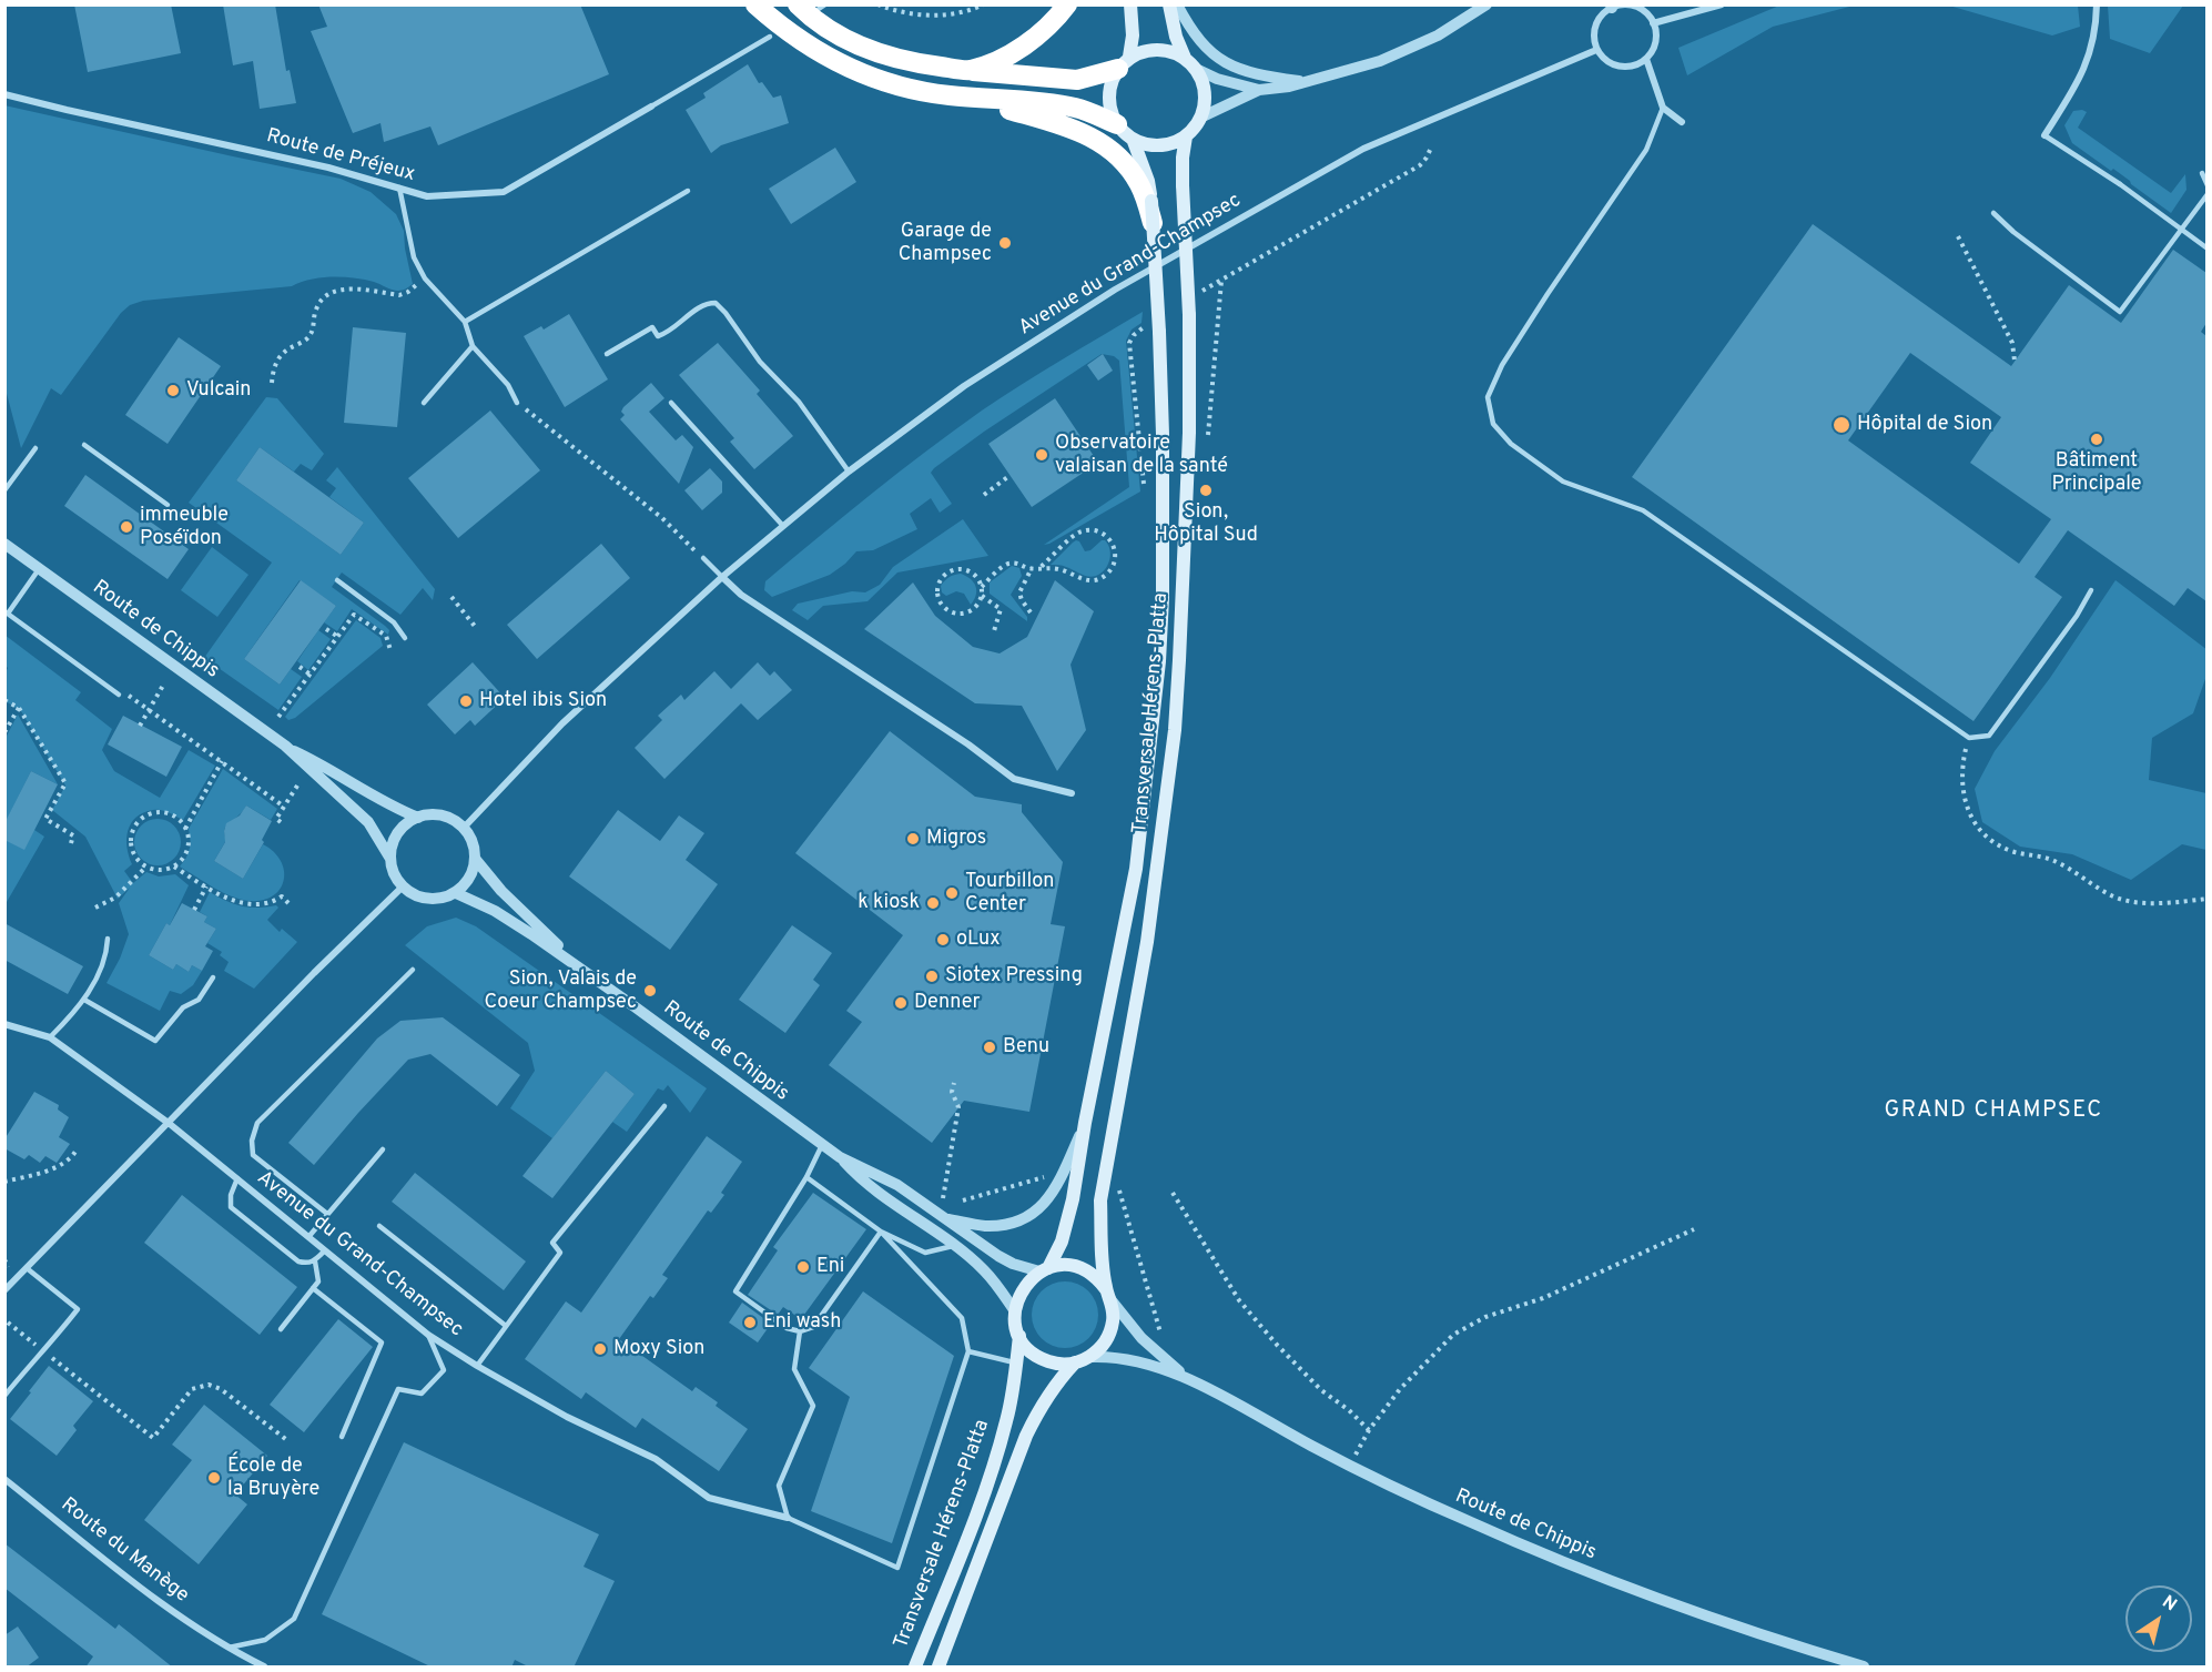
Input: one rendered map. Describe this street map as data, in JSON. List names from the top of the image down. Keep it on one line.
{"streets":{"main road":["Transversale Hérens-Platta"],"street":["Route de Préjeux","Avenue du Grand-Champsec","Route de Chippis","Route du Manège"]},"crossings":[["Avenue du Grand-Champsec","Route de Chippis"],["Route de Chippis","Transversale Hérens-Platta"]],"districts":["GRAND CHAMPSEC"],"places":["Garage de Champsec","Vulcain","Hôpital de Sion","Bâtiment Principale","Observatoire valaisan de la santé","Sion, Hôpital Sud","immeuble Poséïdon","Hotel ibis Sion","Migros","Tourbillon Center","k kiosk","oLux","Siotex Pressing","Sion, Valais de Coeur Champsec","Denner","Benu","Eni","Eni wash","Moxy Sion","École de la Bruyère"],"north":"top right"}
